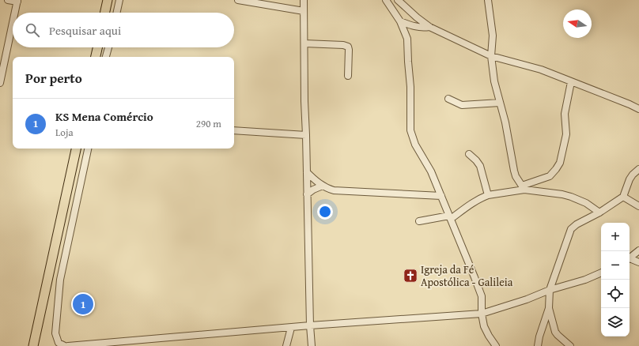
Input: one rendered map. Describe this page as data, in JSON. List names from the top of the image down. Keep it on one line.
{"places":{"church":["Igreja da Fé Apostólica - Galileia"]},"north":"left","page":{"search":"Pesquisar aqui","heading":"Por perto","list":[{"mark":"1","name":"KS Mena Comércio","note":"Loja","value":"290 m"}],"map_buttons":["+","−"],"pins":"1"}}
